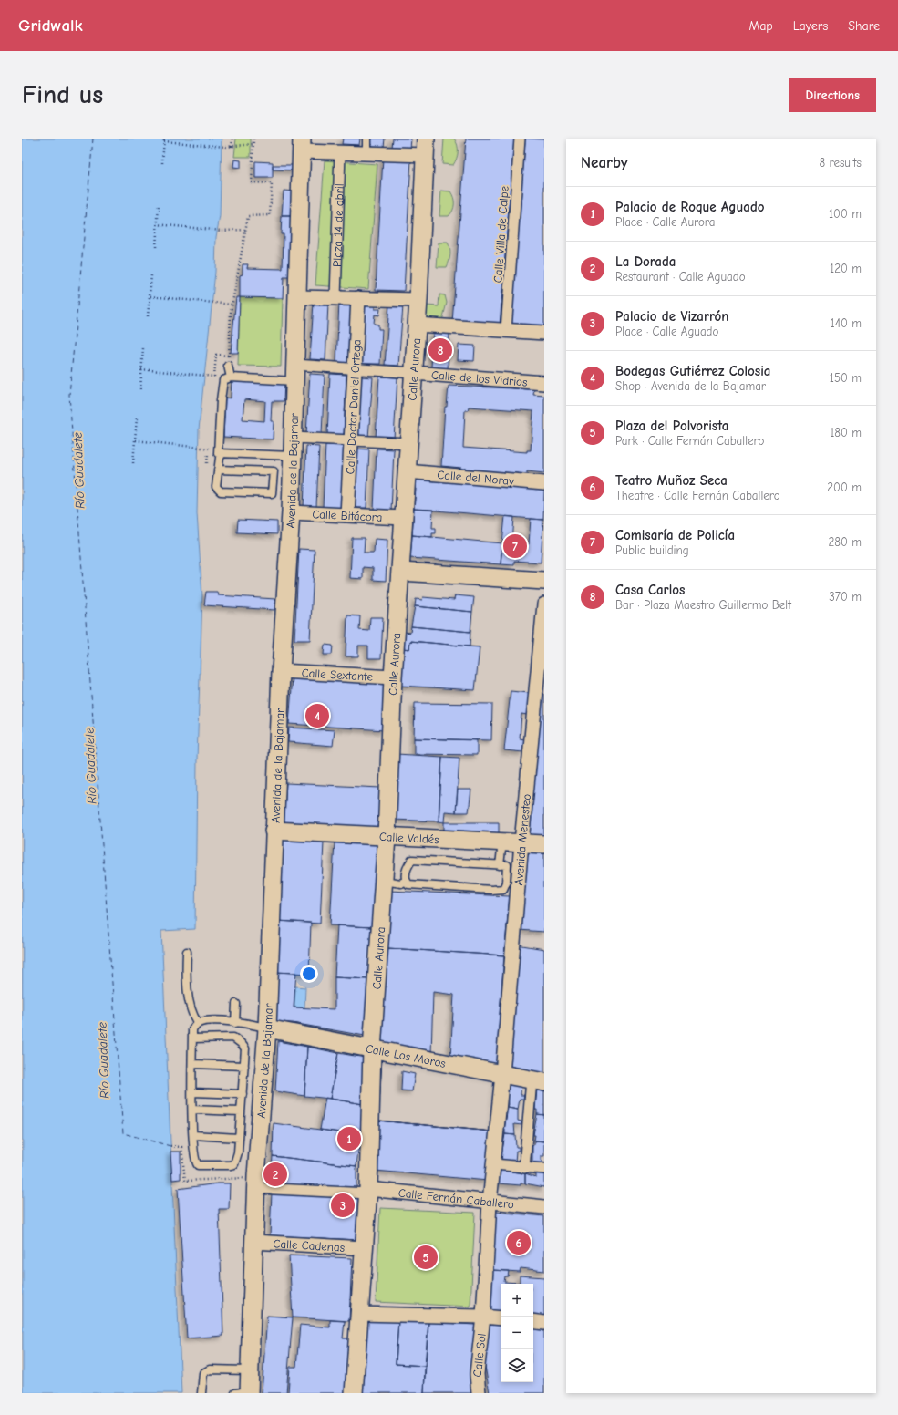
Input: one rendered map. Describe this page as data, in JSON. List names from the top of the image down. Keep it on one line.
{"streets":{"street":["Plaza 14 de abril","Calle Villa de Calpe","Calle Aurora","Calle de los Vidrios","Calle Doctor Daniel Ortega","Avenida de la Bajamar","Calle del Noray","Calle Bitácora","Calle Sextante","Calle Valdés","Avenida Menesteo","Calle Los Moros","Calle Fernán Caballero","Calle Cadenas","Calle Sol"]},"crossings":[["Calle Aurora","Calle de los Vidrios"],["Calle Aurora","Calle del Noray"],["Calle Aurora","Calle Bitácora"],["Calle Aurora","Calle Sextante"],["Calle Aurora","Calle Valdés"],["Calle Aurora","Calle Los Moros"],["Calle Aurora","Calle Fernán Caballero"],["Calle Aurora","Calle Cadenas"],["Calle Doctor Daniel Ortega","Calle Bitácora"],["Avenida de la Bajamar","Calle Bitácora"],["Avenida de la Bajamar","Calle Sextante"],["Avenida de la Bajamar","Calle Valdés"],["Avenida de la Bajamar","Calle Los Moros"],["Avenida de la Bajamar","Calle Cadenas"],["Calle Valdés","Avenida Menesteo"],["Avenida Menesteo","Calle Los Moros"],["Avenida Menesteo","Calle Fernán Caballero"],["Avenida Menesteo","Calle Sol"],["Calle Fernán Caballero","Calle Sol"]],"water":["Río Guadalete"],"page":{"header":"Gridwalk","nav":["Map","Layers","Share"],"buttons":"Directions","title":"Find us","heading":["Nearby","8 results"],"list":[{"mark":"1","name":"Palacio de Roque Aguado","note":"Place · Calle Aurora","value":"100 m"},{"mark":"2","name":"La Dorada","note":"Restaurant · Calle Aguado","value":"120 m"},{"mark":"3","name":"Palacio de Vizarrón","note":"Place · Calle Aguado","value":"140 m"},{"mark":"4","name":"Bodegas Gutiérrez Colosia","note":"Shop · Avenida de la Bajamar","value":"150 m"},{"mark":"5","name":"Plaza del Polvorista","note":"Park · Calle Fernán Caballero","value":"180 m"},{"mark":"6","name":"Teatro Muñoz Seca","note":"Theatre · Calle Fernán Caballero","value":"200 m"},{"mark":"7","name":"Comisaría de Policía","note":"Public building","value":"280 m"},{"mark":"8","name":"Casa Carlos","note":"Bar · Plaza Maestro Guillermo Belt","value":"370 m"}],"pins":["8","7","4","1","2","3","6","5"],"map_buttons":["+","−"]}}
